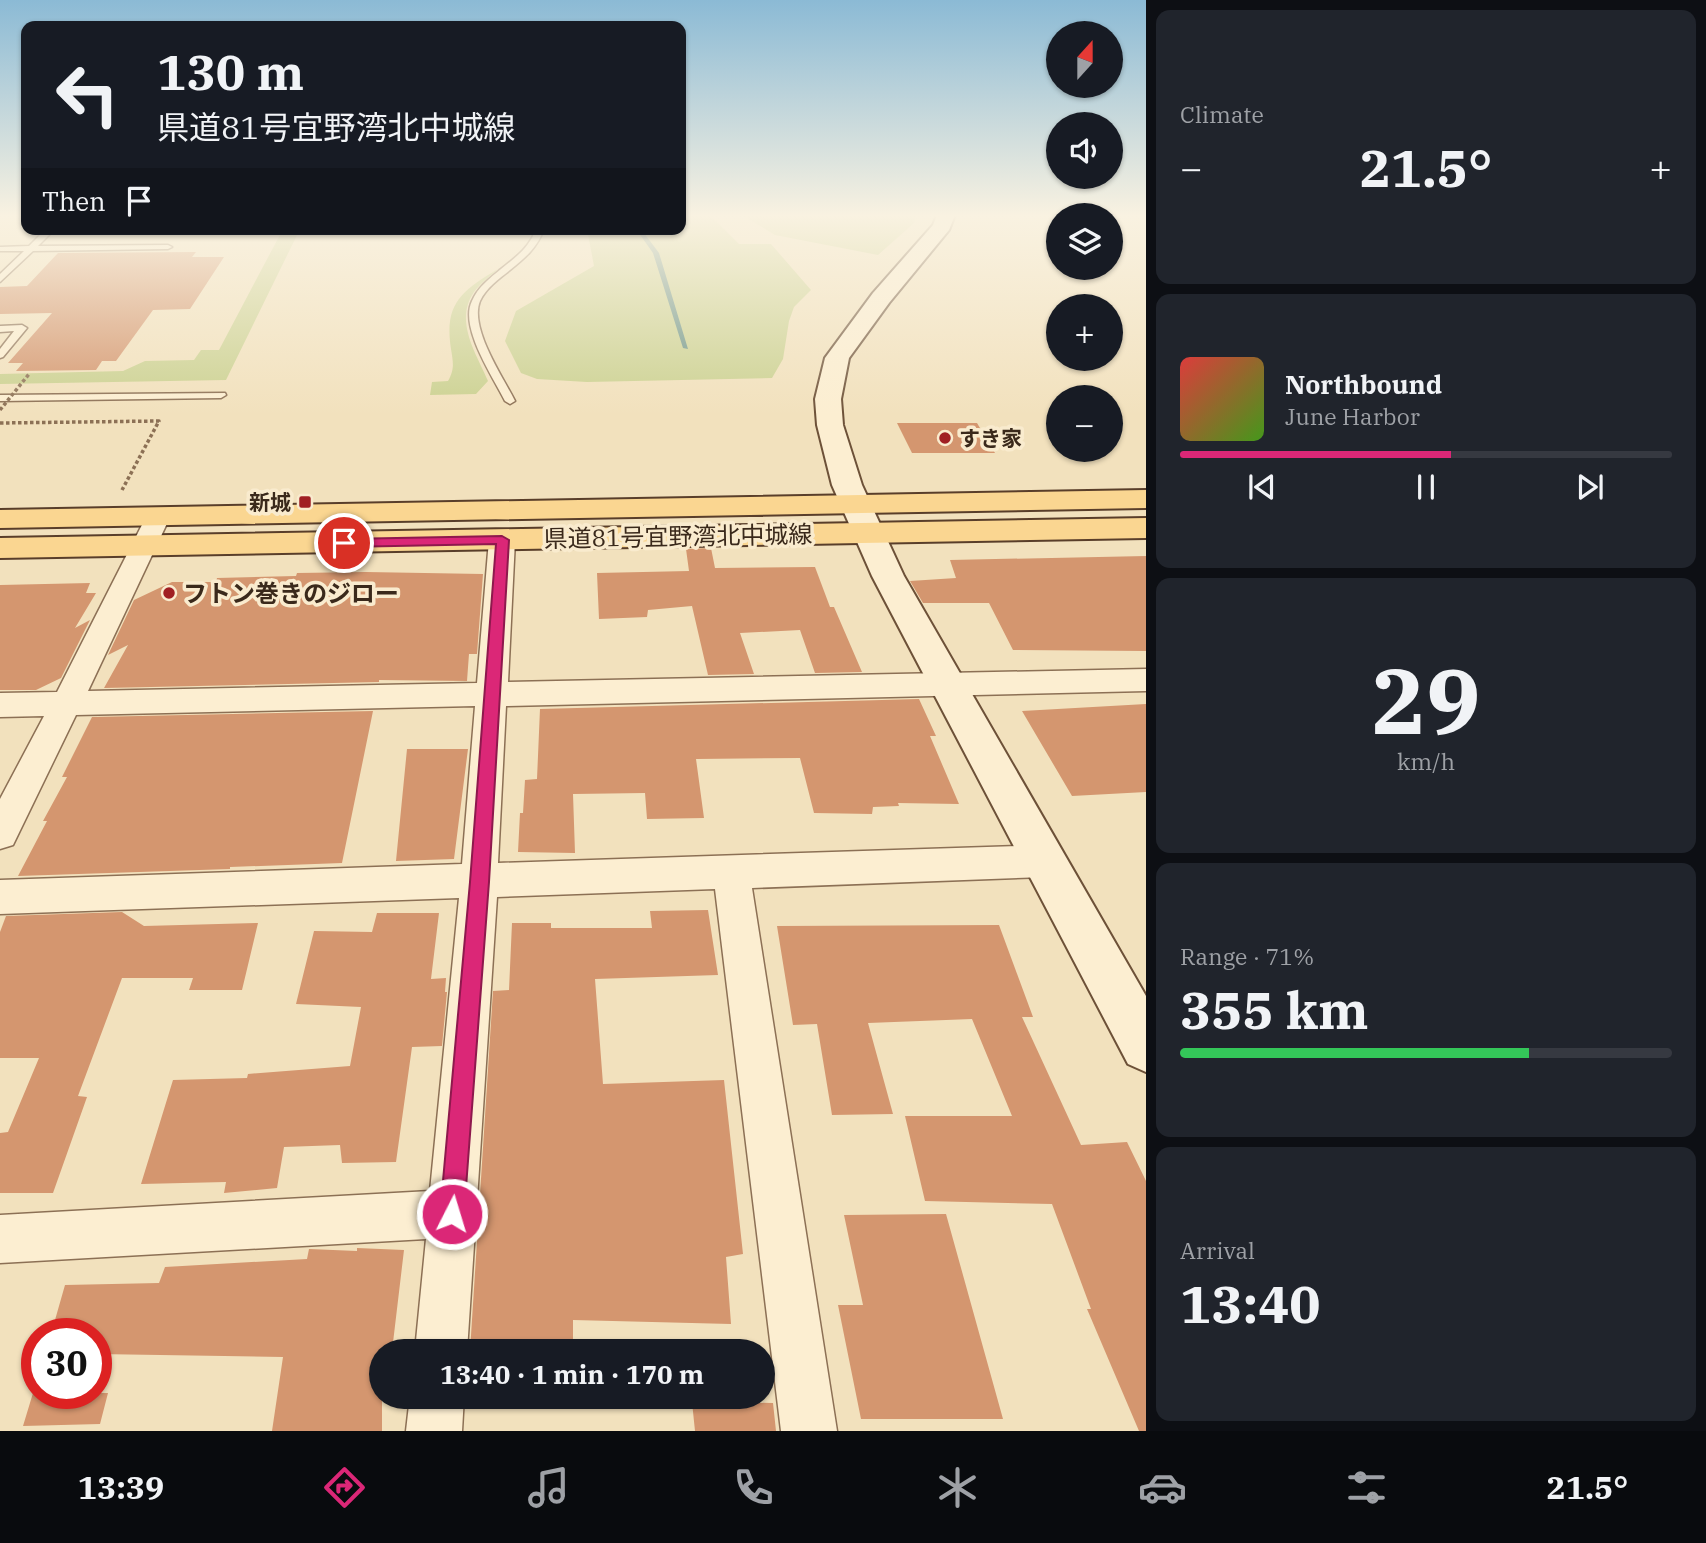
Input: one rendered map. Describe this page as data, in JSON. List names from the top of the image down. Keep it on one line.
{"streets":{"main road":["県道81号宜野湾北中城線"]},"places":{"other":["すき家","フトン巻きのジロー"],"transit":["新城"]},"north":"top","page":{"tile":["Climate",["29","km/h"],["Range · 71%","355 km"],["Arrival","13:40"]],"map_buttons":["+","−"],"turn":["130 m","県道81号宜野湾北中城線"],"heat":["−","21.5°","+"],"then":"Then","song":["Northbound","June Harbor"],"limit":"30","trip":"13:40 · 1 min · 170 m","tabs":["13:39","21.5°"]}}
